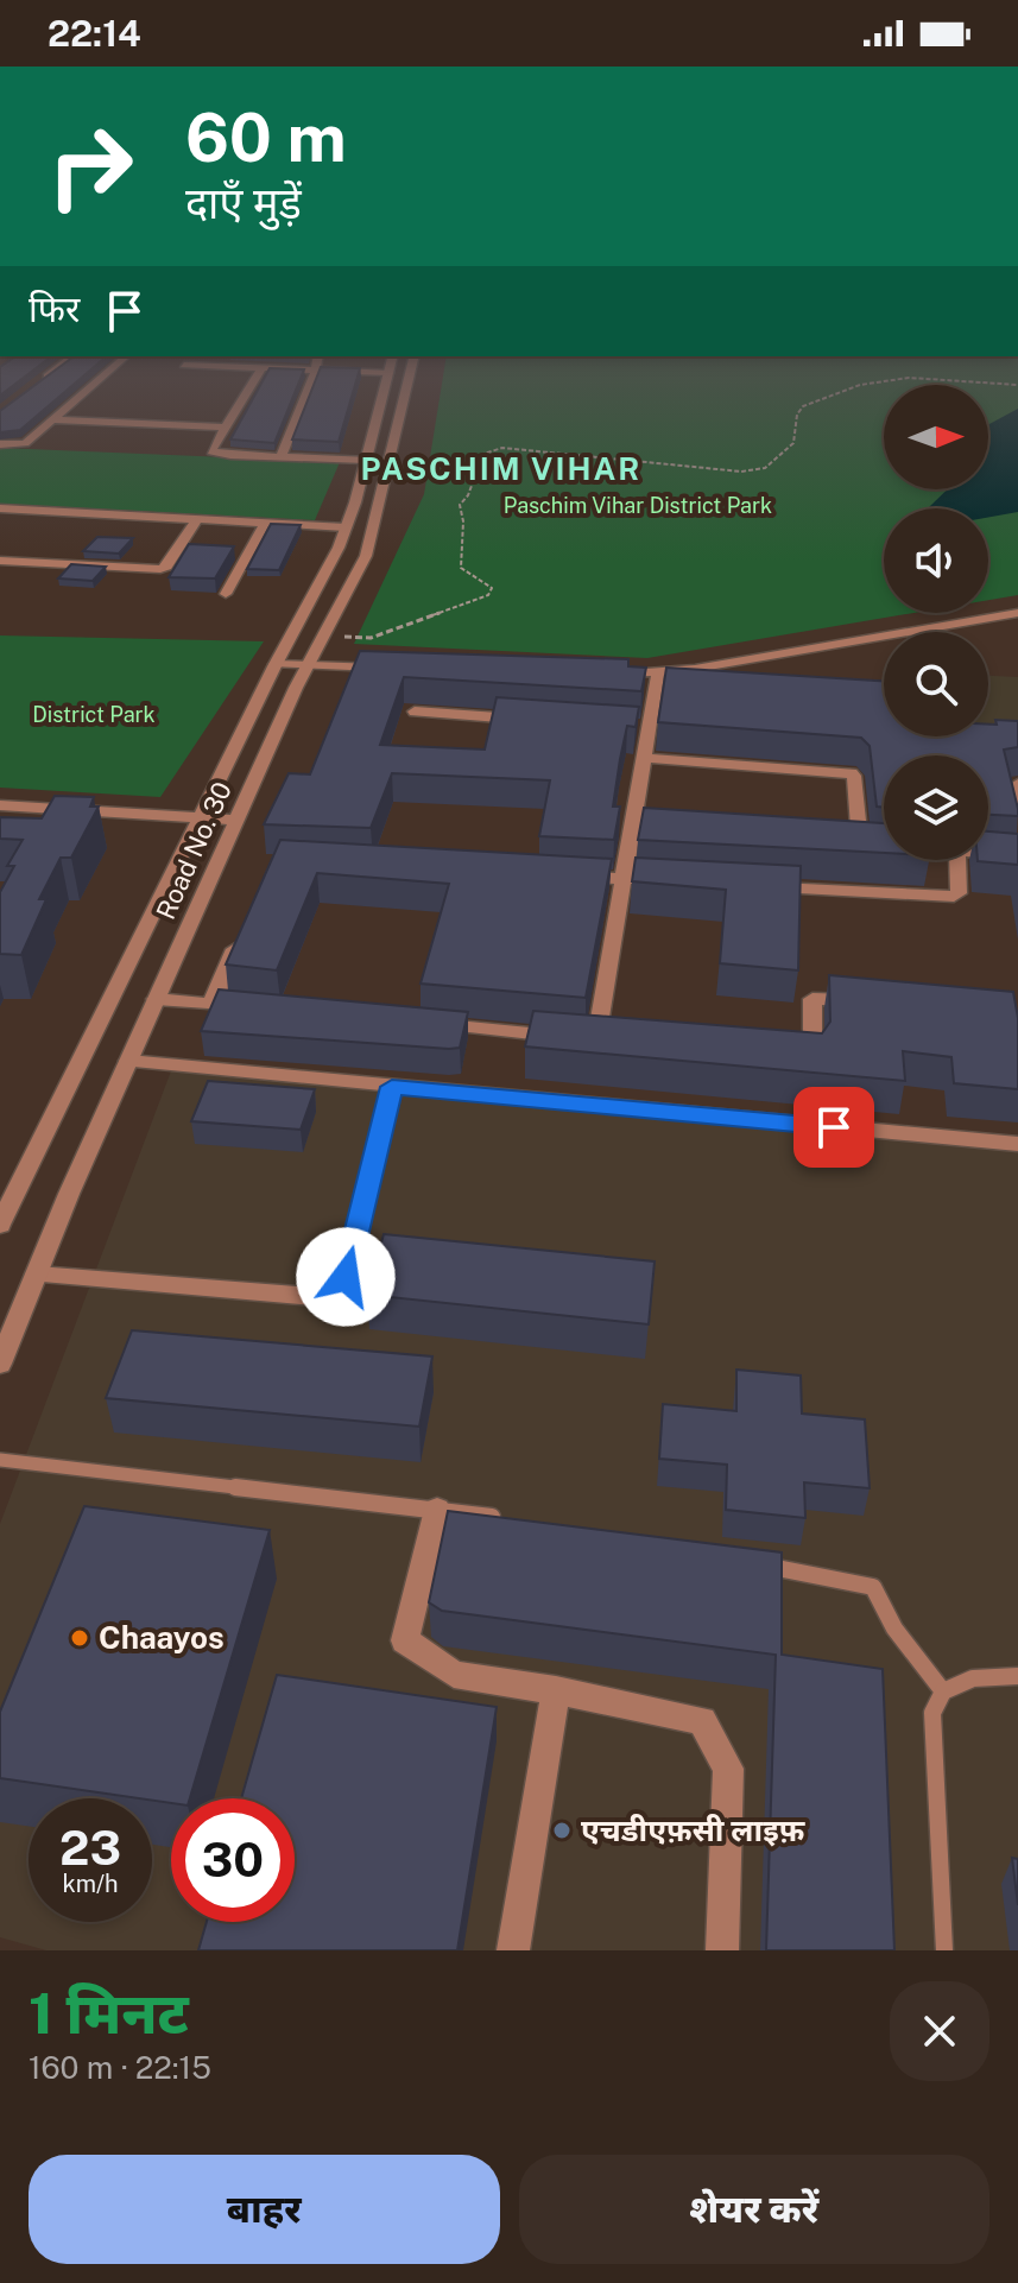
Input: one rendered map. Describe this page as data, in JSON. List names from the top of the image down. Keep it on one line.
{"streets":{"street":["Road No. 30"]},"districts":["PASCHIM VIHAR"],"parks":["Paschim Vihar District Park","District Park"],"places":["Chaayos","एचडीएफ़सी लाइफ़"],"north":"right","page":{"status":"22:14","turn":["60 m","दाएँ मुड़ें"],"then":"फिर","speed":"23 km/h","limit":"30","heading":["1 मिनट","160 m · 22:15"],"buttons":["बाहर","शेयर करें"]}}
